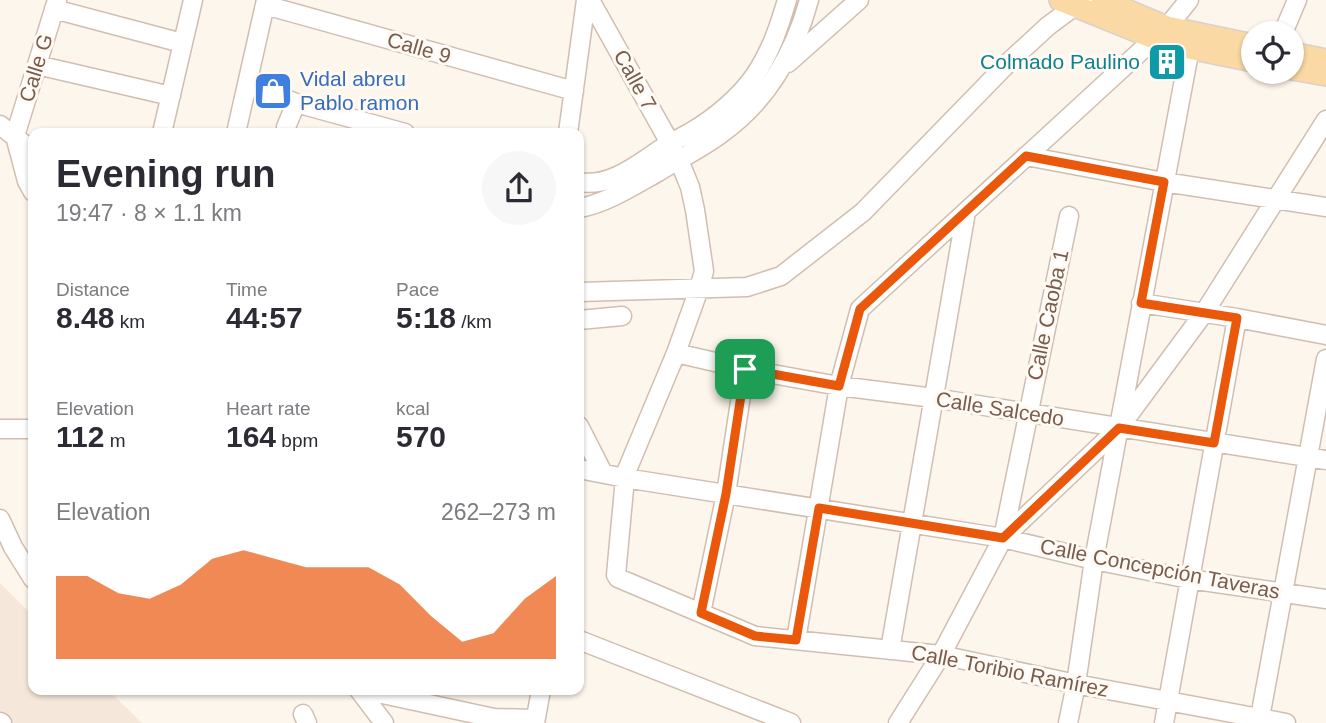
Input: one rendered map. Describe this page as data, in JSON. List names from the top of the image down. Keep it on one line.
{"streets":{"street":["Calle 9","Calle G","Calle 7","Calle Caoba 1","Calle Salcedo","Calle Concepción Taveras","Calle Toribio Ramírez"]},"crossings":[["Calle 7","Calle Salcedo"],["Calle 7","Calle Concepción Taveras"],["Calle 7","Calle Toribio Ramírez"],["Calle Caoba 1","Calle Salcedo"],["Calle Caoba 1","Calle Concepción Taveras"]],"places":{"building":["Colmado Paulino"],"shop":["Vidal abreu Pablo ramon"]},"page":{"heading":["Evening run","19:47 · 8 × 1.1 km"],"stats":[["Distance","8.48 km"],["Time","44:57"],["Pace","5:18 /km"],["Elevation","112 m"],["Heart rate","164 bpm"],["kcal","570"]],"chart":["Elevation","262–273 m"]}}
